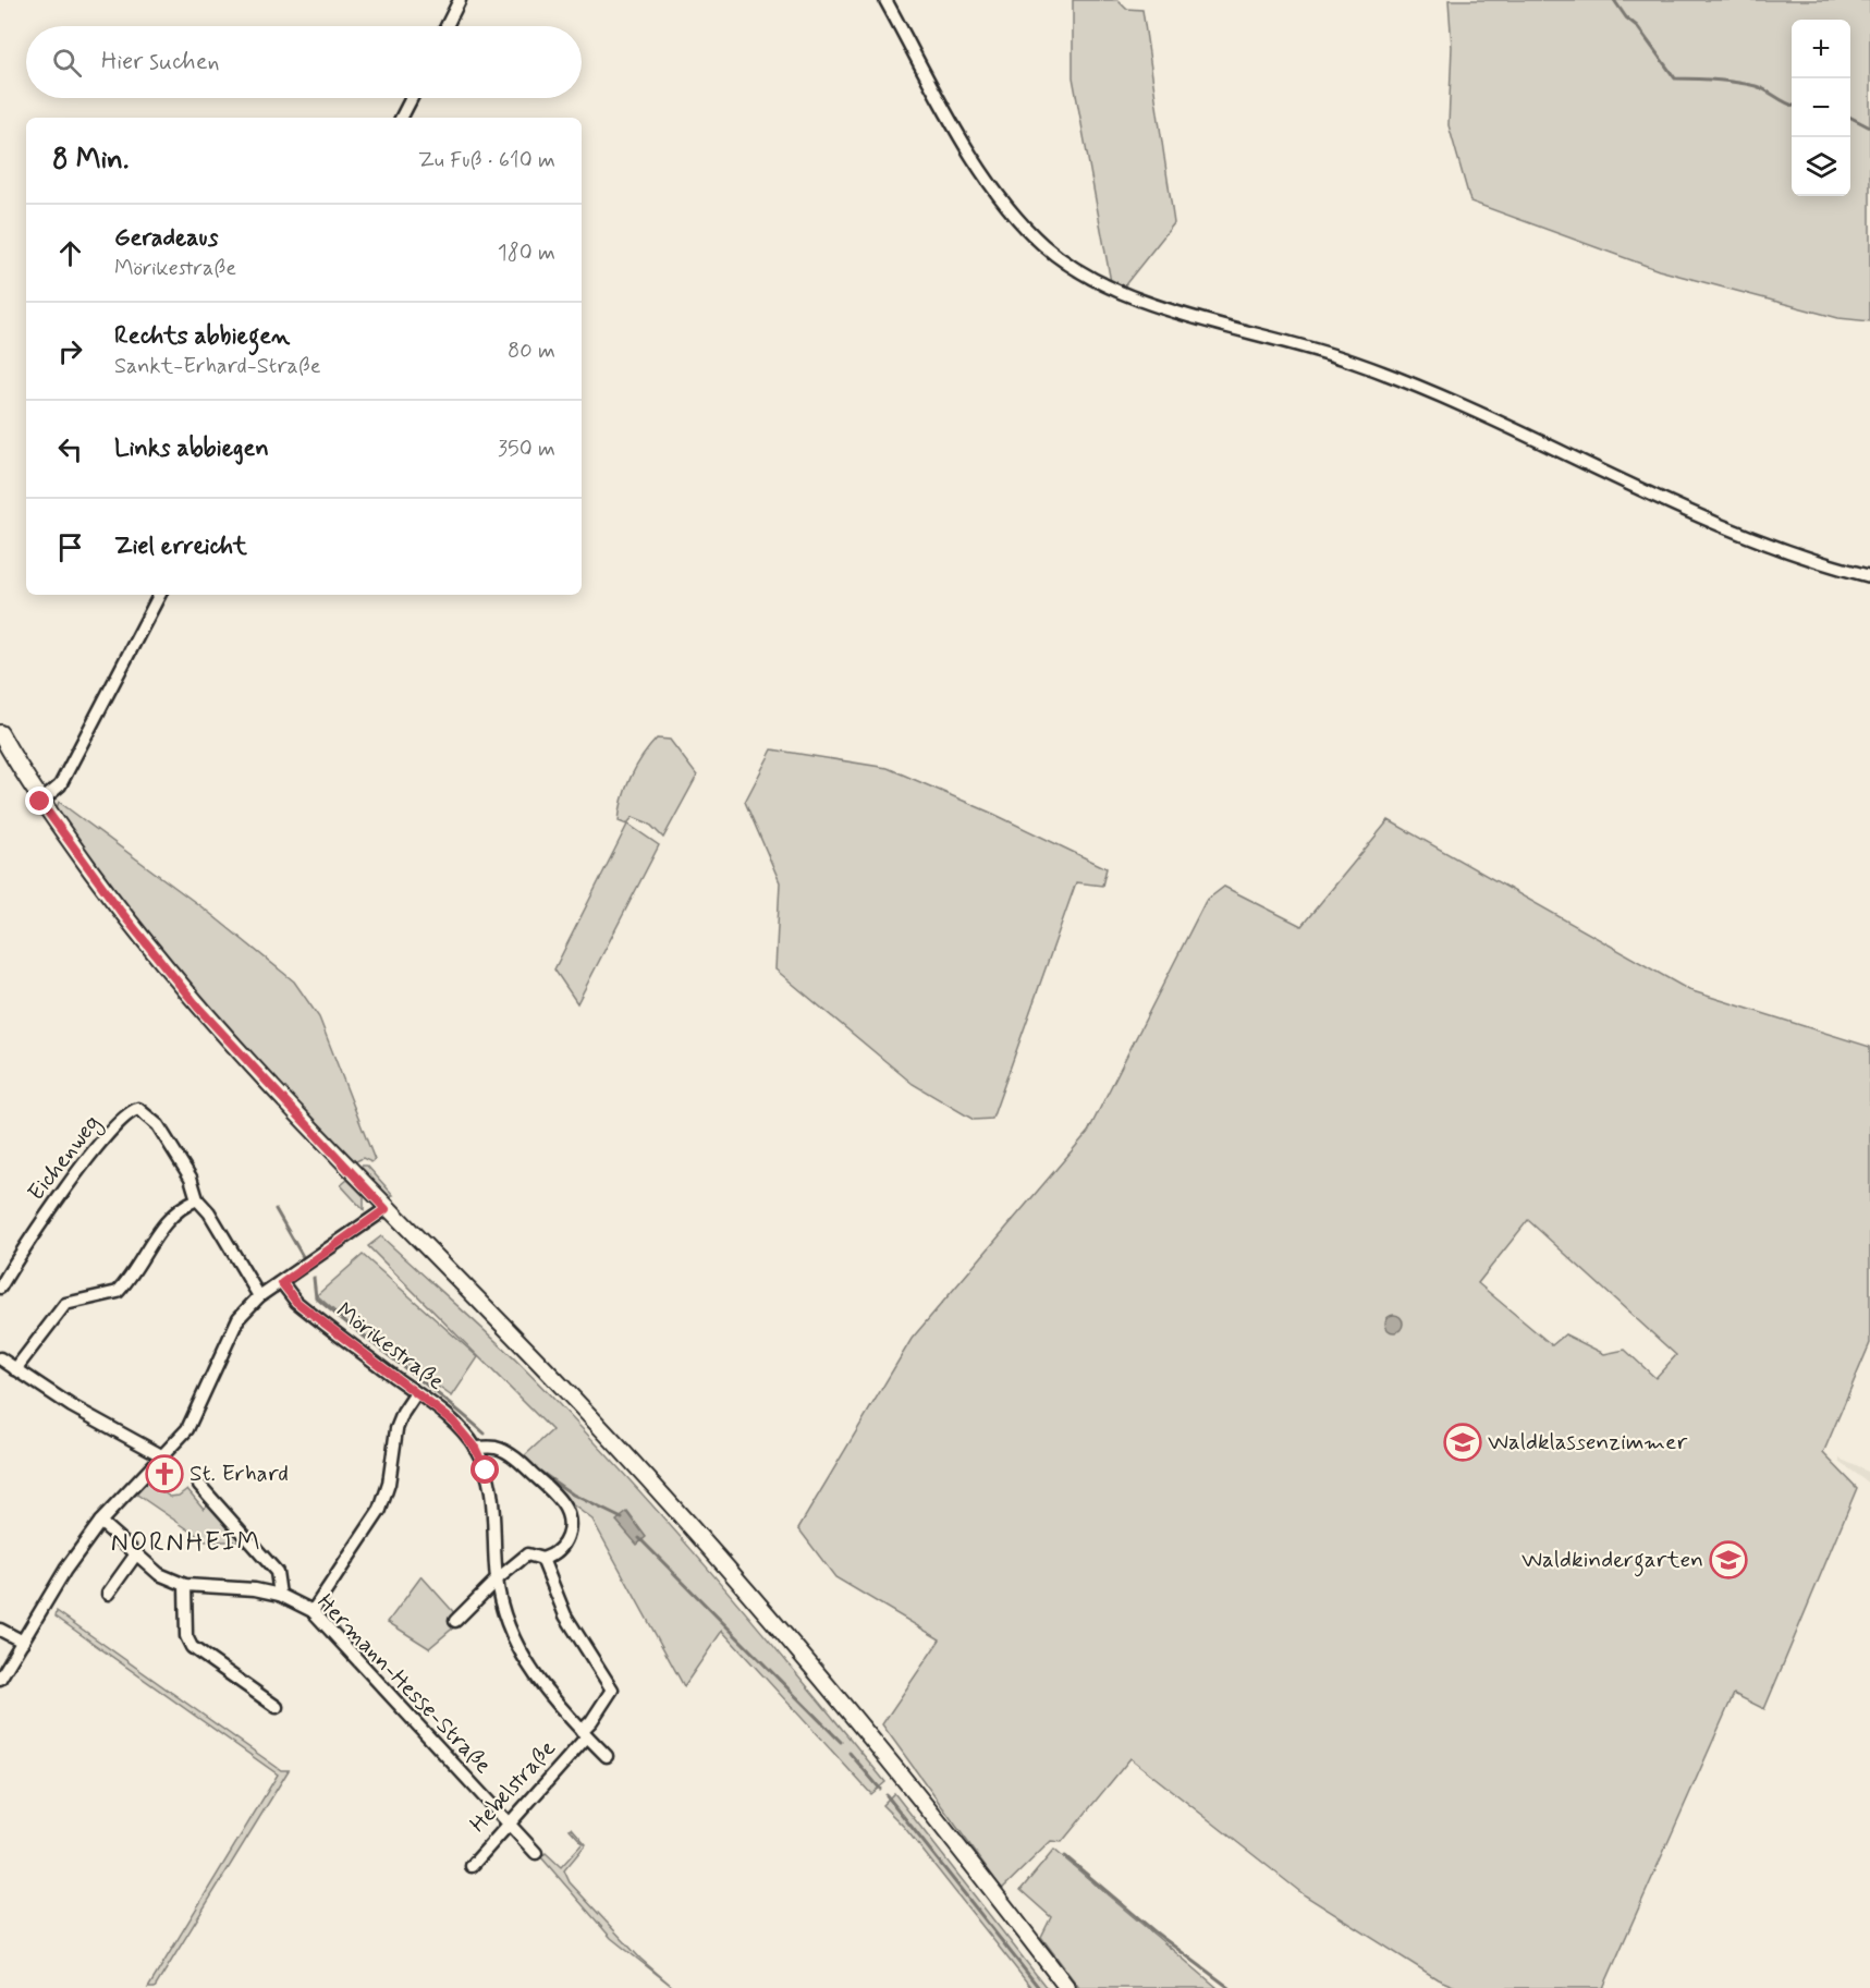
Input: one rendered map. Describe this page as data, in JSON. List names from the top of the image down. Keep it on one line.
{"streets":{"street":["Eichenweg","Mörikestraße","Hermann-Hesse-Straße","Hebelstraße"]},"crossings":[["Mörikestraße","Hebelstraße"],["Hermann-Hesse-Straße","Hebelstraße"]],"districts":["NORNHEIM"],"places":{"school or university":["Waldklassenzimmer","Waldkindergarten"],"church":["St. Erhard"]},"page":{"map_buttons":["+","−"],"search":"Hier suchen","heading":["8 Min.","Zu Fuß · 610 m"],"list":[["Geradeaus","Mörikestraße","180 m"],["Rechts abbiegen","Sankt-Erhard-Straße","80 m"],["Links abbiegen","350 m"],"Ziel erreicht"]}}
